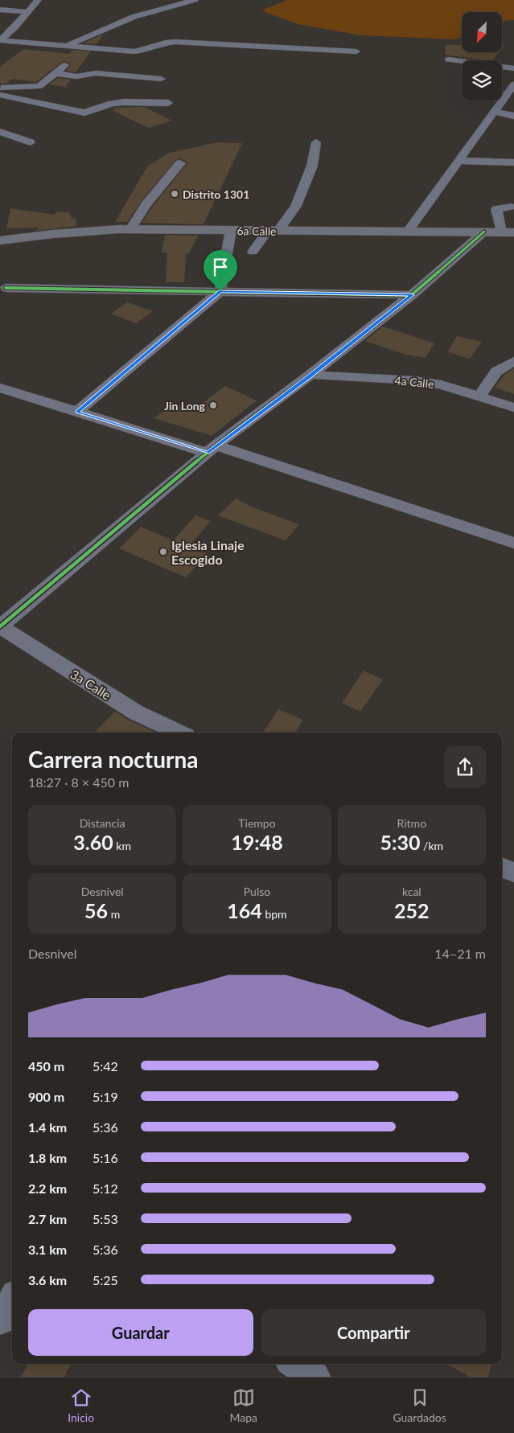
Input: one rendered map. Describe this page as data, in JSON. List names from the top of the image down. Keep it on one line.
{"streets":{"main road":["6a Calle"],"street":["4a Calle","3a Calle"]},"places":["Distrito 1301","Jin Long","Iglesia Linaje Escogido"],"north":"bottom left","page":{"heading":["Carrera nocturna","18:27 · 8 × 450 m"],"stats":[["Distancia","3.60 km"],["Tiempo","19:48"],["Ritmo","5:30 /km"],["Desnivel","56 m"],["Pulso","164 bpm"],["kcal","252"]],"chart":["Desnivel","14–21 m"],"list":[{"name":"450 m","note":"5:42"},{"name":"900 m","note":"5:19"},{"name":"1.4 km","note":"5:36"},{"name":"1.8 km","note":"5:16"},{"name":"2.2 km","note":"5:12"},{"name":"2.7 km","note":"5:53"},{"name":"3.1 km","note":"5:36"},{"name":"3.6 km","note":"5:25"}],"buttons":["Guardar","Compartir"],"tabs":["Inicio","Mapa","Guardados"]}}
